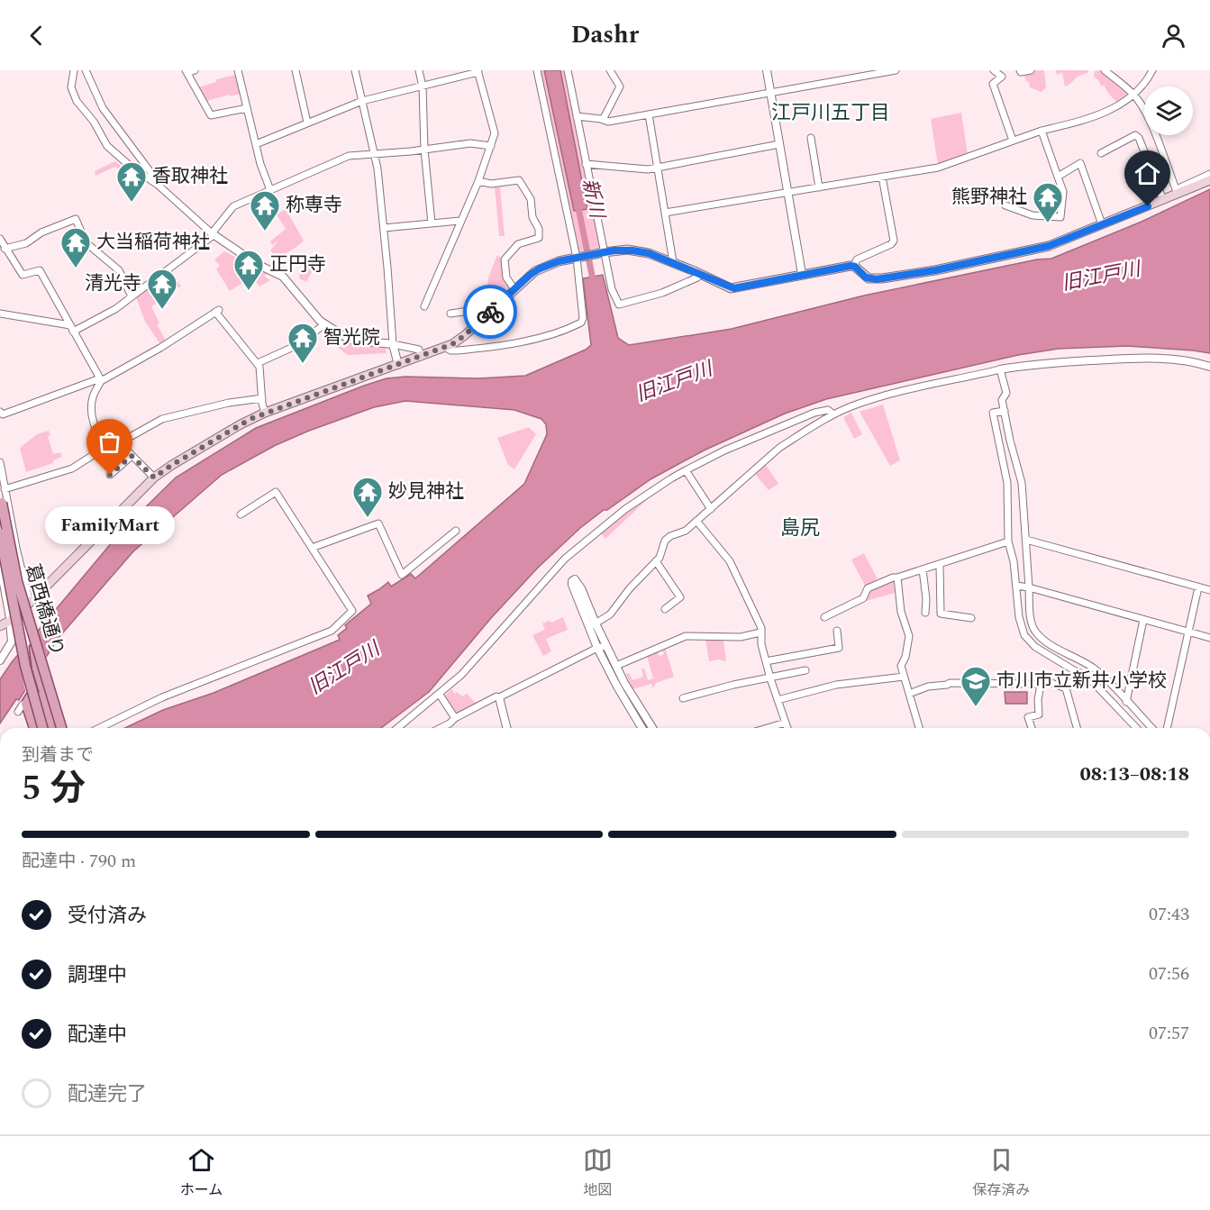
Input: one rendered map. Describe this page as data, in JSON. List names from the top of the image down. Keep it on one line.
{"streets":{"main road":["葛西橋通り"]},"districts":["江戸川五丁目","島尻"],"water":["新川","旧江戸川"],"places":{"temple":["香取神社","熊野神社","称専寺","大当稲荷神社","正円寺","清光寺","智光院","妙見神社"],"other":["FamilyMart"],"school or university":["市川市立新井小学校"]},"page":{"header":"Dashr","bubble":"FamilyMart","heading":["5 分","到着まで","08:13–08:18"],"bar":"配達中 · 790 m","list":[["受付済み","07:43"],["調理中","07:56"],["配達中","07:57"],"配達完了"],"tabs":["ホーム","地図","保存済み"]}}
